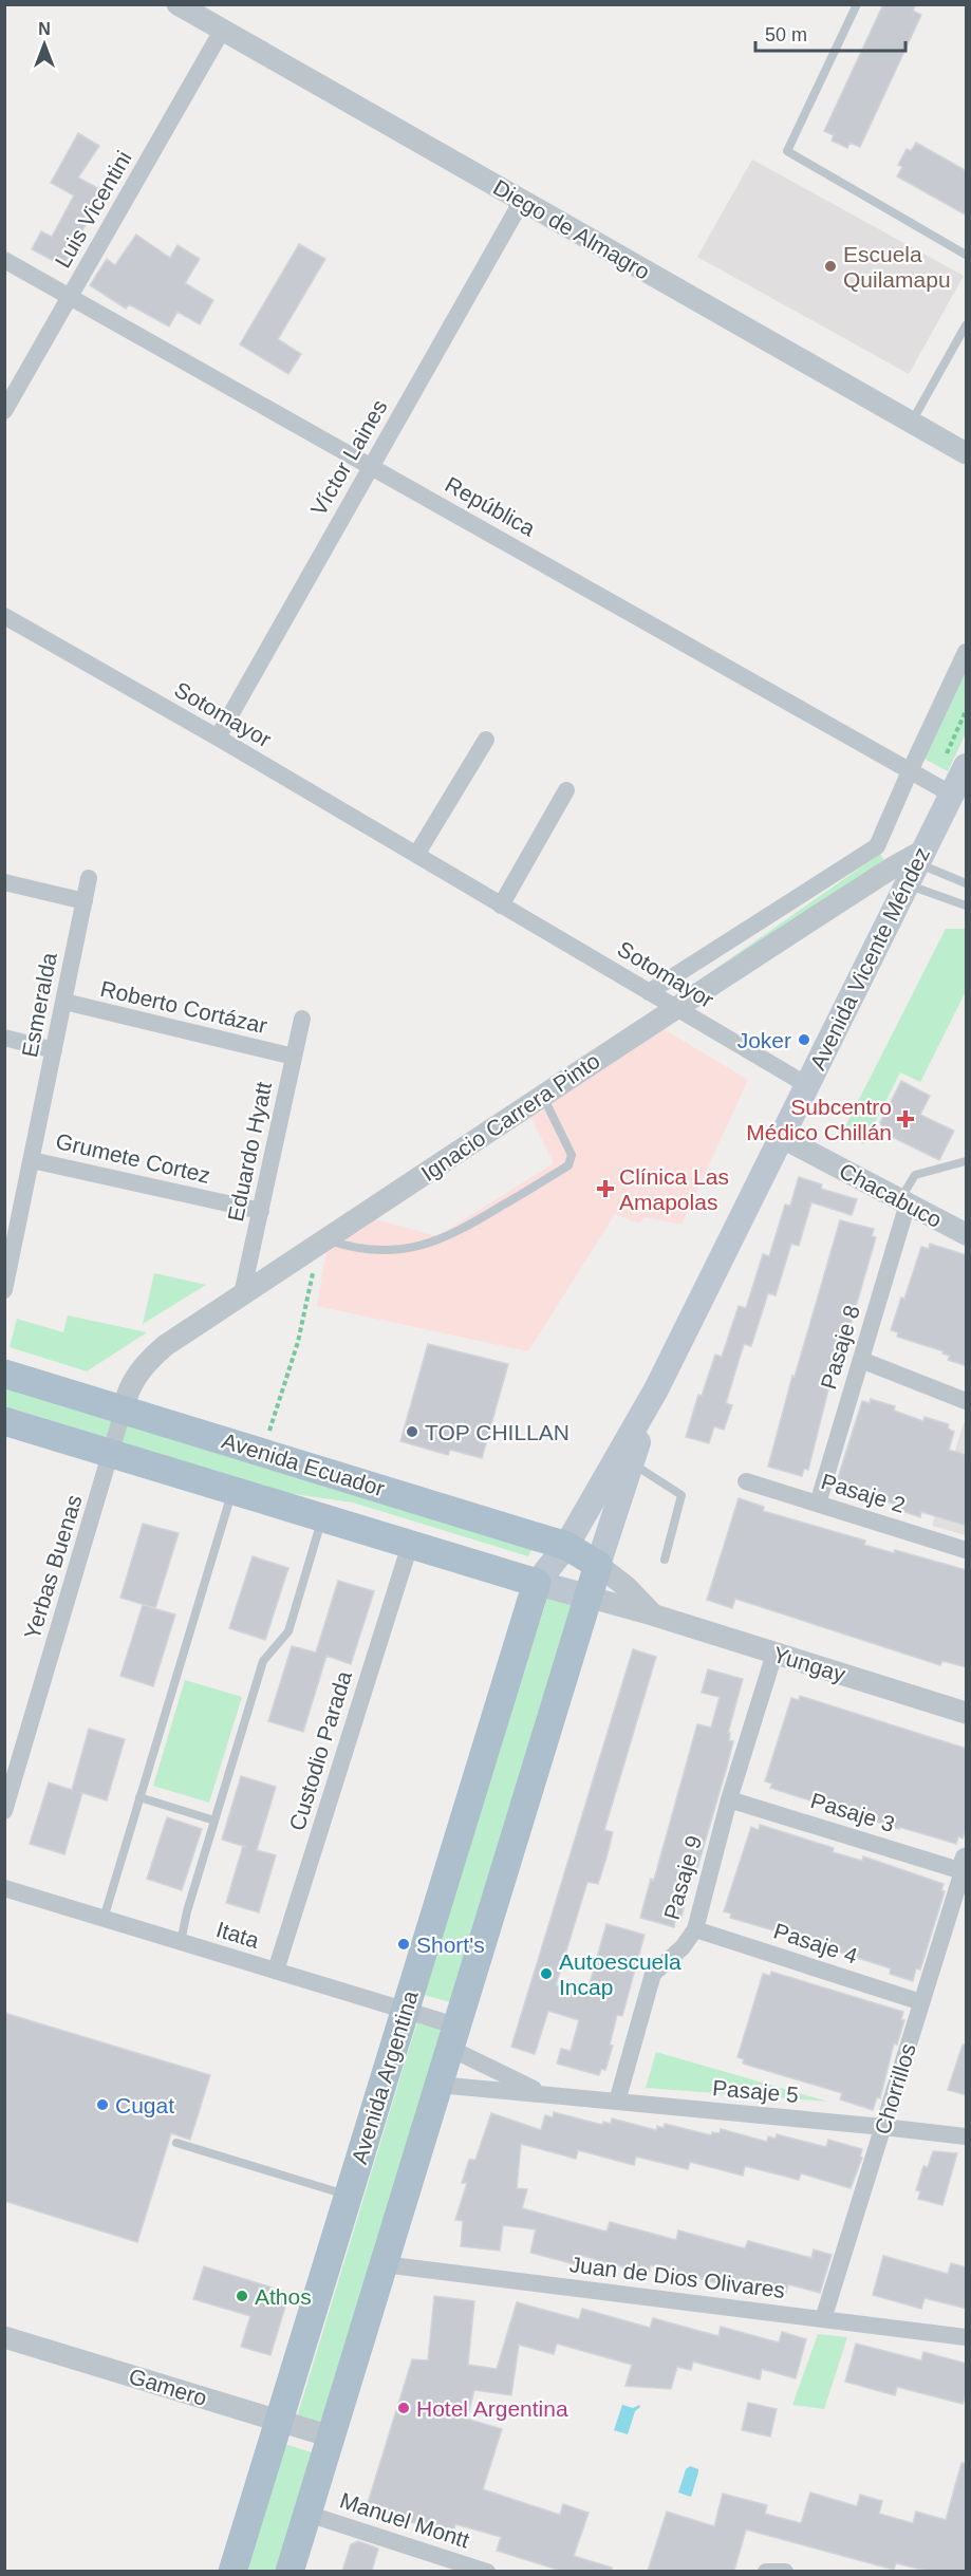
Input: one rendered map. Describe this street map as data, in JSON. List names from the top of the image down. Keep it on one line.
{"streets":{"main road":["Avenida Vicente Méndez","Avenida Ecuador","Avenida Argentina"],"street":["Luis Vicentini","Diego de Almagro","Víctor Laines","República","Sotomayor","Esmeralda","Roberto Cortázar","Ignacio Carrera Pinto","Eduardo Hyatt","Grumete Cortez","Chacabuco","Pasaje 8","Pasaje 2","Yerbas Buenas","Yungay","Custodio Parada","Pasaje 3","Pasaje 9","Itata","Pasaje 4","Chorrillos","Pasaje 5","Juan de Dios Olivares","Gamero","Manuel Montt"]},"crossings":[["Luis Vicentini","Diego de Almagro"],["Luis Vicentini","República"],["Diego de Almagro","Víctor Laines"],["Víctor Laines","República"],["Víctor Laines","Sotomayor"],["República","Avenida Vicente Méndez"],["Sotomayor","Avenida Vicente Méndez"],["Sotomayor","Ignacio Carrera Pinto"],["Avenida Vicente Méndez","Ignacio Carrera Pinto"],["Avenida Vicente Méndez","Chacabuco"],["Avenida Vicente Méndez","Avenida Ecuador"],["Avenida Vicente Méndez","Yungay"],["Avenida Vicente Méndez","Avenida Argentina"],["Esmeralda","Roberto Cortázar"],["Esmeralda","Grumete Cortez"],["Roberto Cortázar","Eduardo Hyatt"],["Ignacio Carrera Pinto","Eduardo Hyatt"],["Ignacio Carrera Pinto","Avenida Ecuador"],["Ignacio Carrera Pinto","Yerbas Buenas"],["Eduardo Hyatt","Grumete Cortez"],["Chacabuco","Pasaje 8"],["Pasaje 8","Pasaje 2"],["Avenida Ecuador","Yerbas Buenas"],["Avenida Ecuador","Yungay"],["Avenida Ecuador","Custodio Parada"],["Avenida Ecuador","Avenida Argentina"],["Yungay","Pasaje 9"],["Custodio Parada","Itata"],["Pasaje 3","Pasaje 9"],["Pasaje 3","Chorrillos"],["Pasaje 9","Pasaje 4"],["Pasaje 9","Pasaje 5"],["Itata","Avenida Argentina"],["Itata","Pasaje 5"],["Pasaje 4","Chorrillos"],["Avenida Argentina","Gamero"],["Chorrillos","Pasaje 5"],["Chorrillos","Juan de Dios Olivares"]],"places":{"other":["Escuela Quilamapu","Joker","TOP CHILLAN","Short's","Autoescuela Incap","Cugat","Athos","Hotel Argentina"],"health":["Subcentro Médico Chillán","Clínica Las Amapolas"]},"scale_bar":"50 m","north":"top"}
